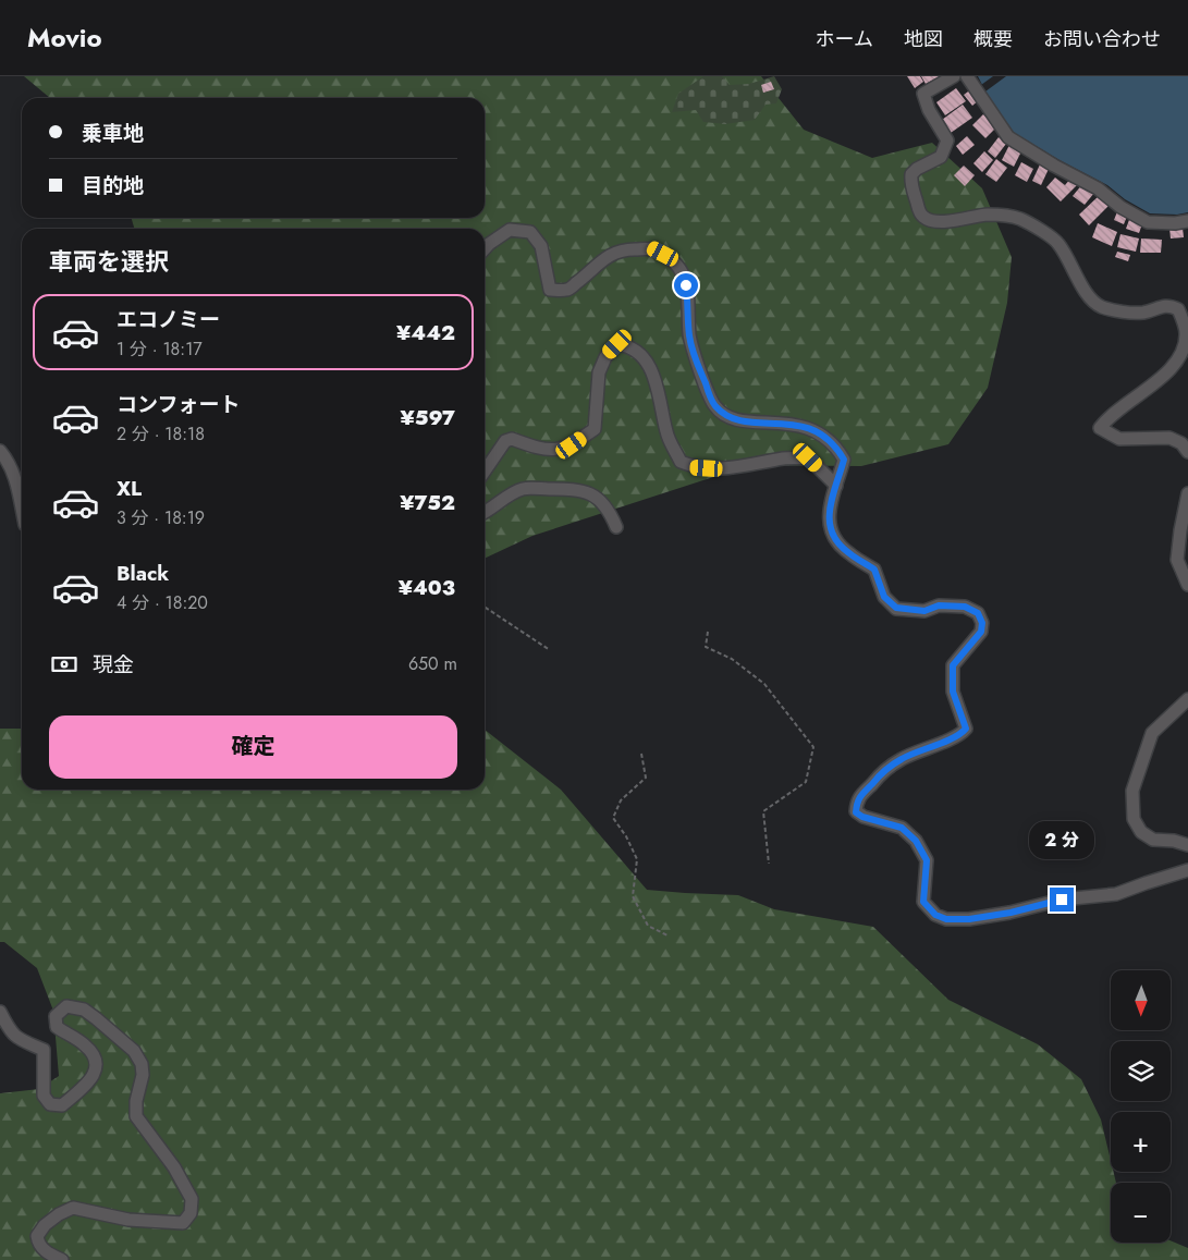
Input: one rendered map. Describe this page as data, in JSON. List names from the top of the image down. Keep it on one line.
{"north":"bottom","page":{"header":"Movio","nav":["ホーム","地図","概要","お問い合わせ"],"banner":["乗車地","目的地"],"heading":"車両を選択","list":[{"name":"エコノミー","note":"1 分 · 18:17","value":"¥442"},{"name":"コンフォート","note":"2 分 · 18:18","value":"¥597"},{"name":"XL","note":"3 分 · 18:19","value":"¥752"},{"name":"Black","note":"4 分 · 18:20","value":"¥403"}],"pay":["現金","650 m"],"buttons":"確定","bubble":"2 分","map_buttons":["+","−"]}}
